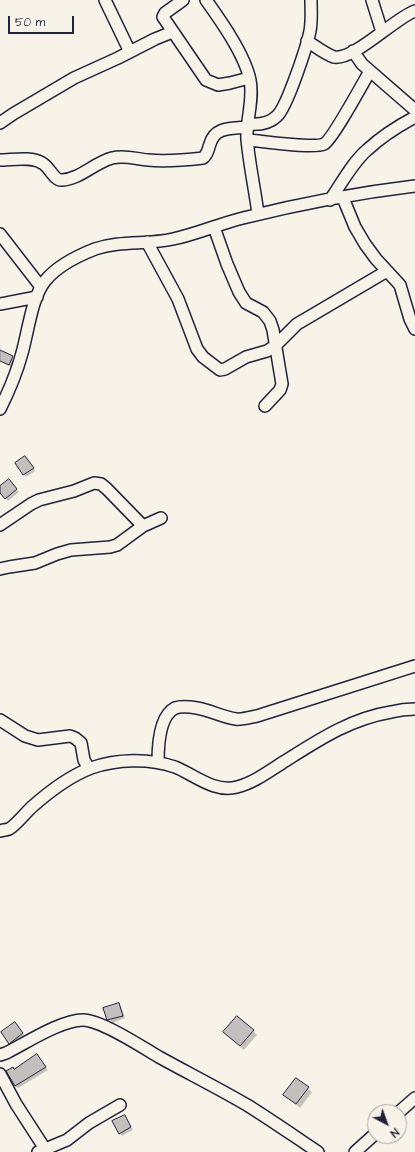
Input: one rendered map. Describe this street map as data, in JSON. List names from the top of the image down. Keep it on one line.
{"scale_bar":"50 m","north":"bottom right"}
